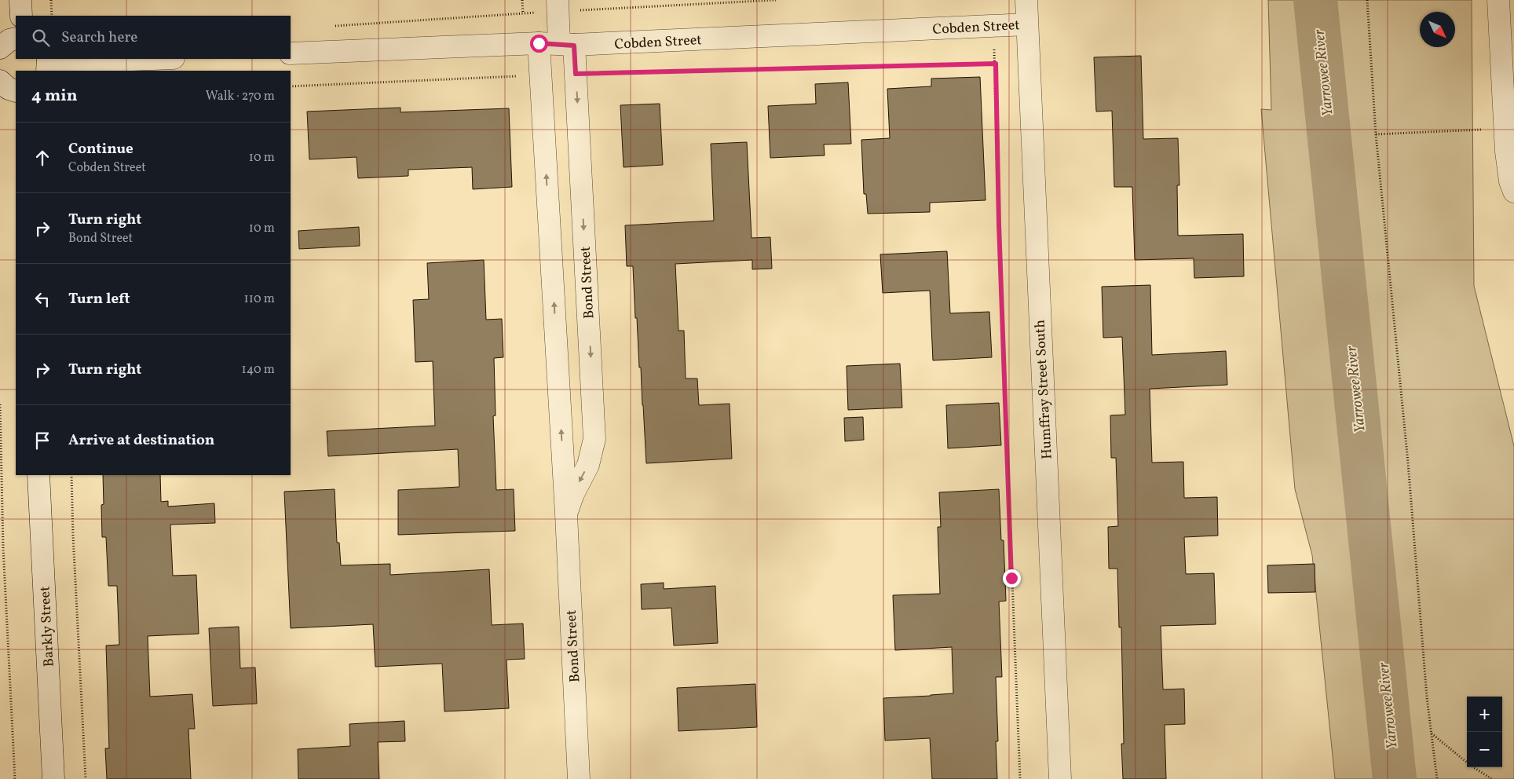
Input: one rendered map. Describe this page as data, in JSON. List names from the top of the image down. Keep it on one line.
{"streets":{"street":["Cobden Street","Bond Street","Humffray Street South","Barkly Street"]},"crossings":[["Cobden Street","Bond Street"],["Cobden Street","Humffray Street South"]],"water":["Yarrowee River"],"north":"bottom right","page":{"search":"Search here","heading":["4 min","Walk · 270 m"],"list":[["Continue","Cobden Street","10 m"],["Turn right","Bond Street","10 m"],["Turn left","110 m"],["Turn right","140 m"],"Arrive at destination"],"map_buttons":["+","−"]}}
